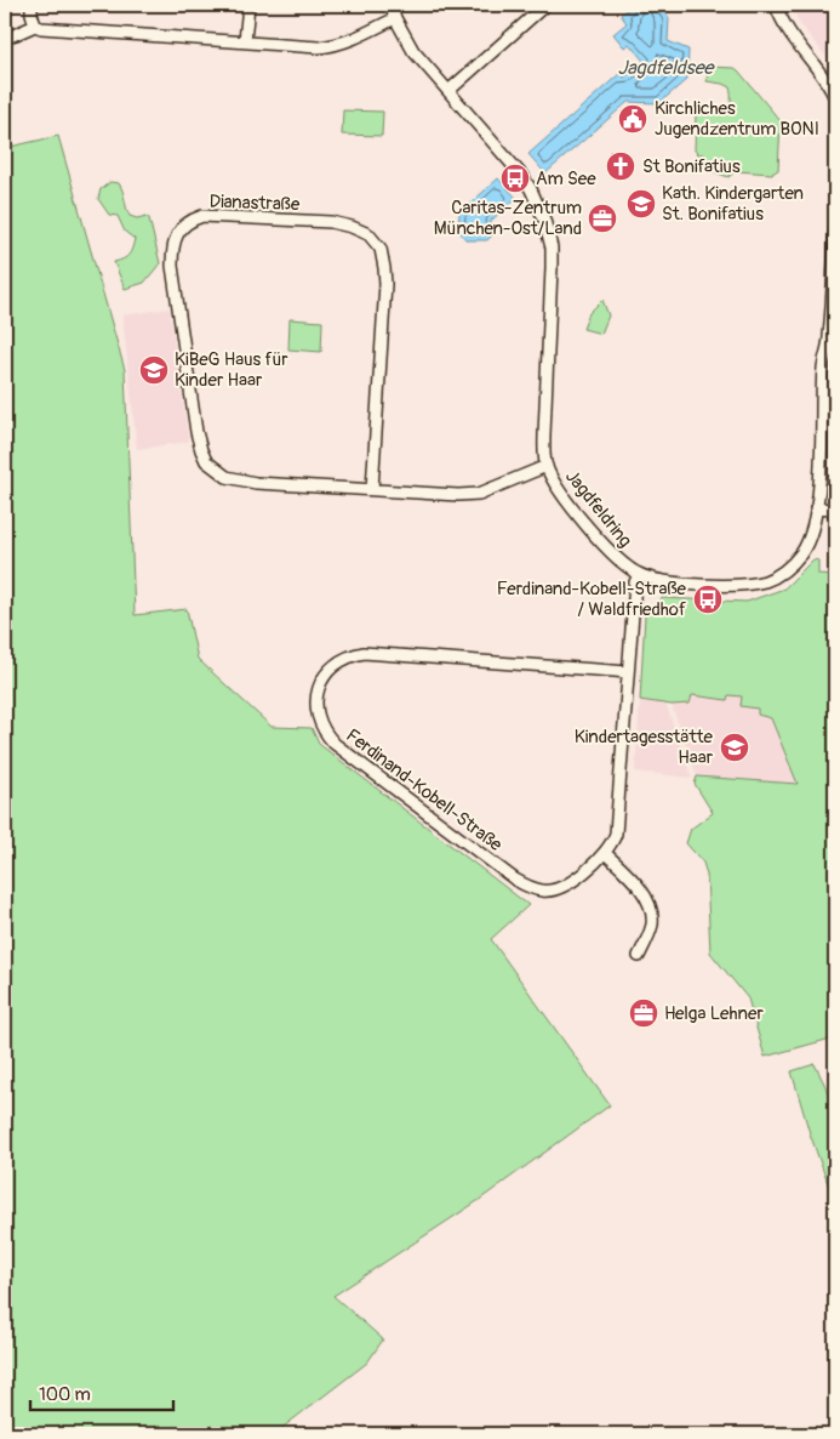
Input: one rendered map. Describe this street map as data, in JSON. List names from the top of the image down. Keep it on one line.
{"streets":{"street":["Dianastraße","Jagdfeldring","Ferdinand-Kobell-Straße"]},"crossings":[["Dianastraße","Jagdfeldring"],["Jagdfeldring","Ferdinand-Kobell-Straße"]],"water":["Jagdfeldsee"],"places":{"public building":["Kirchliches Jugendzentrum BONI"],"church":["St Bonifatius"],"bus stop":["Am See","Ferdinand-Kobell-Straße / Waldfriedhof"],"school or university":["Kath. Kindergarten St. Bonifatius","KiBeG Haus für Kinder Haar","Kindertagesstätte Haar"],"office":["Caritas-Zentrum München-Ost/Land","Helga Lehner"]},"scale_bar":"100 m"}
